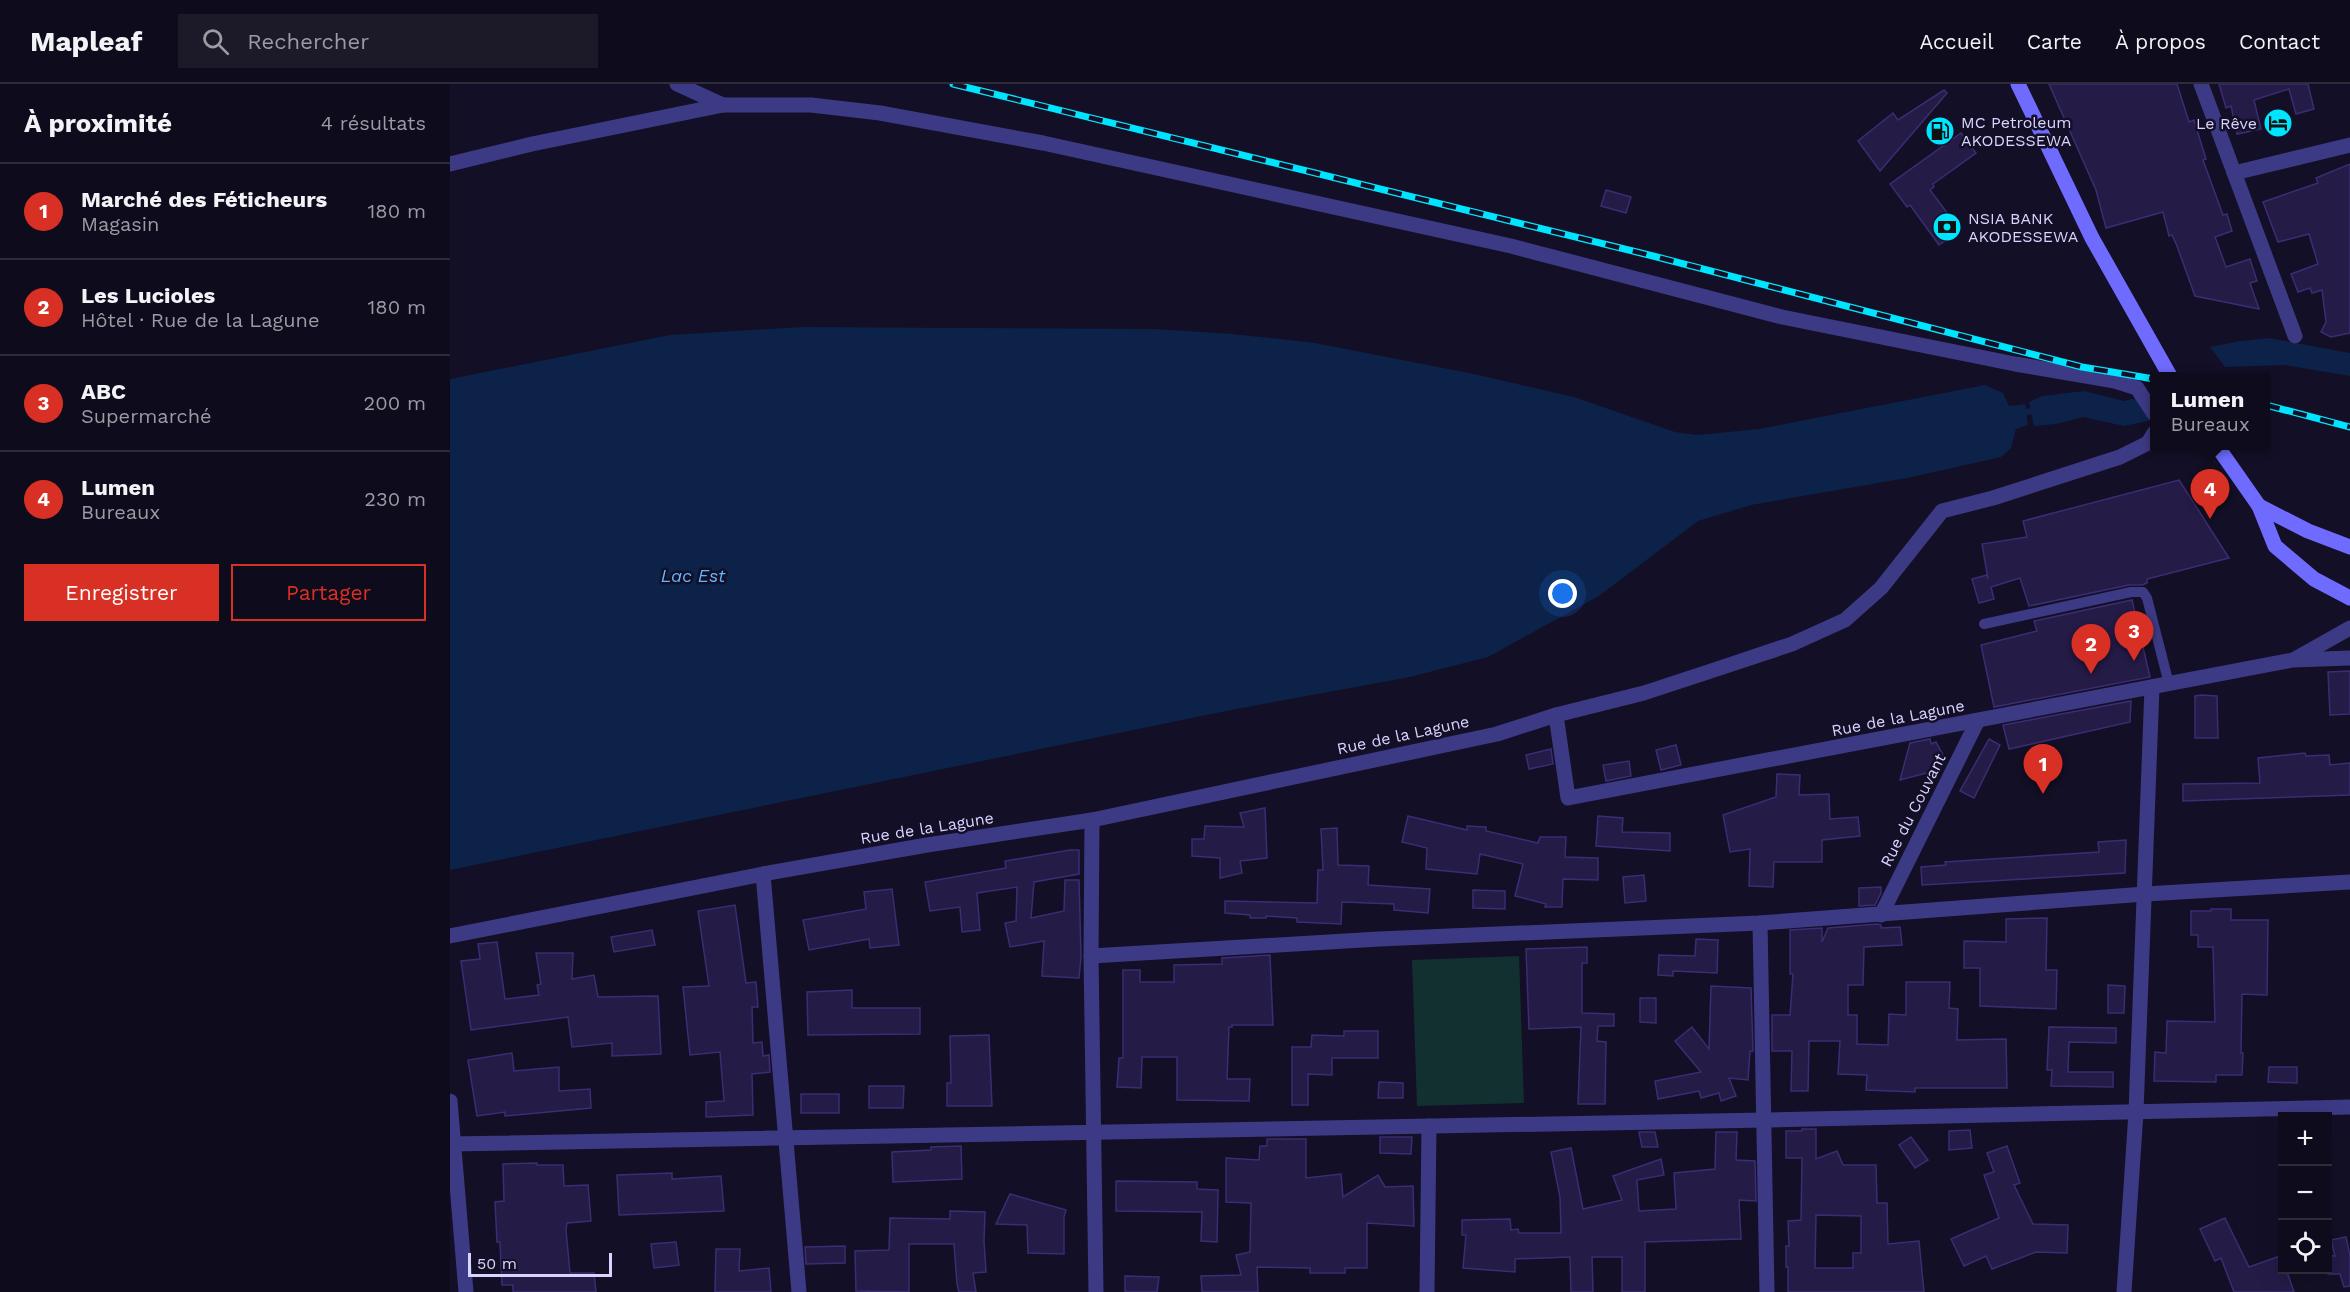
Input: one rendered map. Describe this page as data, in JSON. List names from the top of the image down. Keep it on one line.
{"streets":{"street":["Rue de la Lagune","Rue du Couvant"]},"crossings":[["Rue de la Lagune","Rue du Couvant"]],"water":["Lac Est"],"places":{"hotel":["Le Rêve"],"fuel station":["MC Petroleum AKODESSEWA"],"bank":["NSIA BANK AKODESSEWA"]},"scale_bar":"50 m","page":{"header":"Mapleaf","search":"Rechercher","nav":["Accueil","Carte","À propos","Contact"],"heading":["À proximité","4 résultats"],"list":[{"mark":"1","name":"Marché des Féticheurs","note":"Magasin","value":"180 m"},{"mark":"2","name":"Les Lucioles","note":"Hôtel · Rue de la Lagune","value":"180 m"},{"mark":"3","name":"ABC","note":"Supermarché","value":"200 m"},{"mark":"4","name":"Lumen","note":"Bureaux","value":"230 m"}],"popup":["Lumen","Bureaux"],"pins":["4","3","2","1"],"buttons":["Enregistrer","Partager"],"map_buttons":["+","−"],"scale":"50 m"}}
